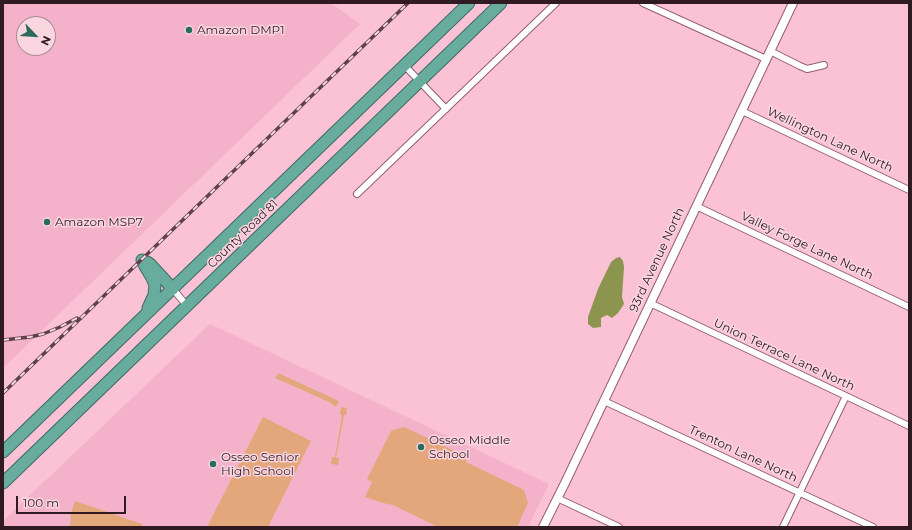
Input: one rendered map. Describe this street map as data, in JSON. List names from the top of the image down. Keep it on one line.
{"streets":{"highway":["County Road 81"],"street":["Wellington Lane North","Valley Forge Lane North","93rd Avenue North","Union Terrace Lane North","Trenton Lane North"]},"crossings":[["Wellington Lane North","93rd Avenue North"],["Valley Forge Lane North","93rd Avenue North"],["93rd Avenue North","Union Terrace Lane North"],["93rd Avenue North","Trenton Lane North"]],"places":["Amazon DMP1","Amazon MSP7","Osseo Middle School","Osseo Senior High School"],"scale_bar":"100 m","north":"bottom right"}
